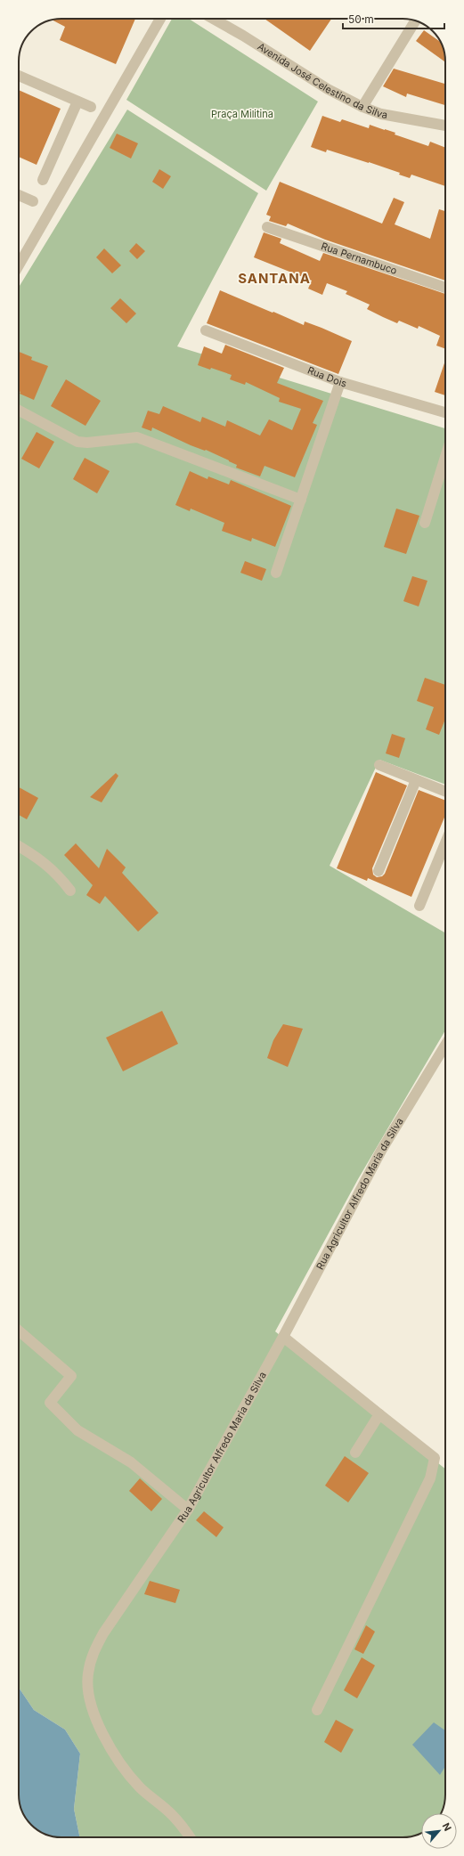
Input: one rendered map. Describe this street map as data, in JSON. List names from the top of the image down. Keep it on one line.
{"streets":{"street":["Avenida José Celestino da Silva","Rua Pernambuco","Rua Dois","Rua Agricultor Alfredo Maria da Silva"]},"districts":["SANTANA"],"parks":["Praça Militina"],"scale_bar":"50 m","north":"top right"}
